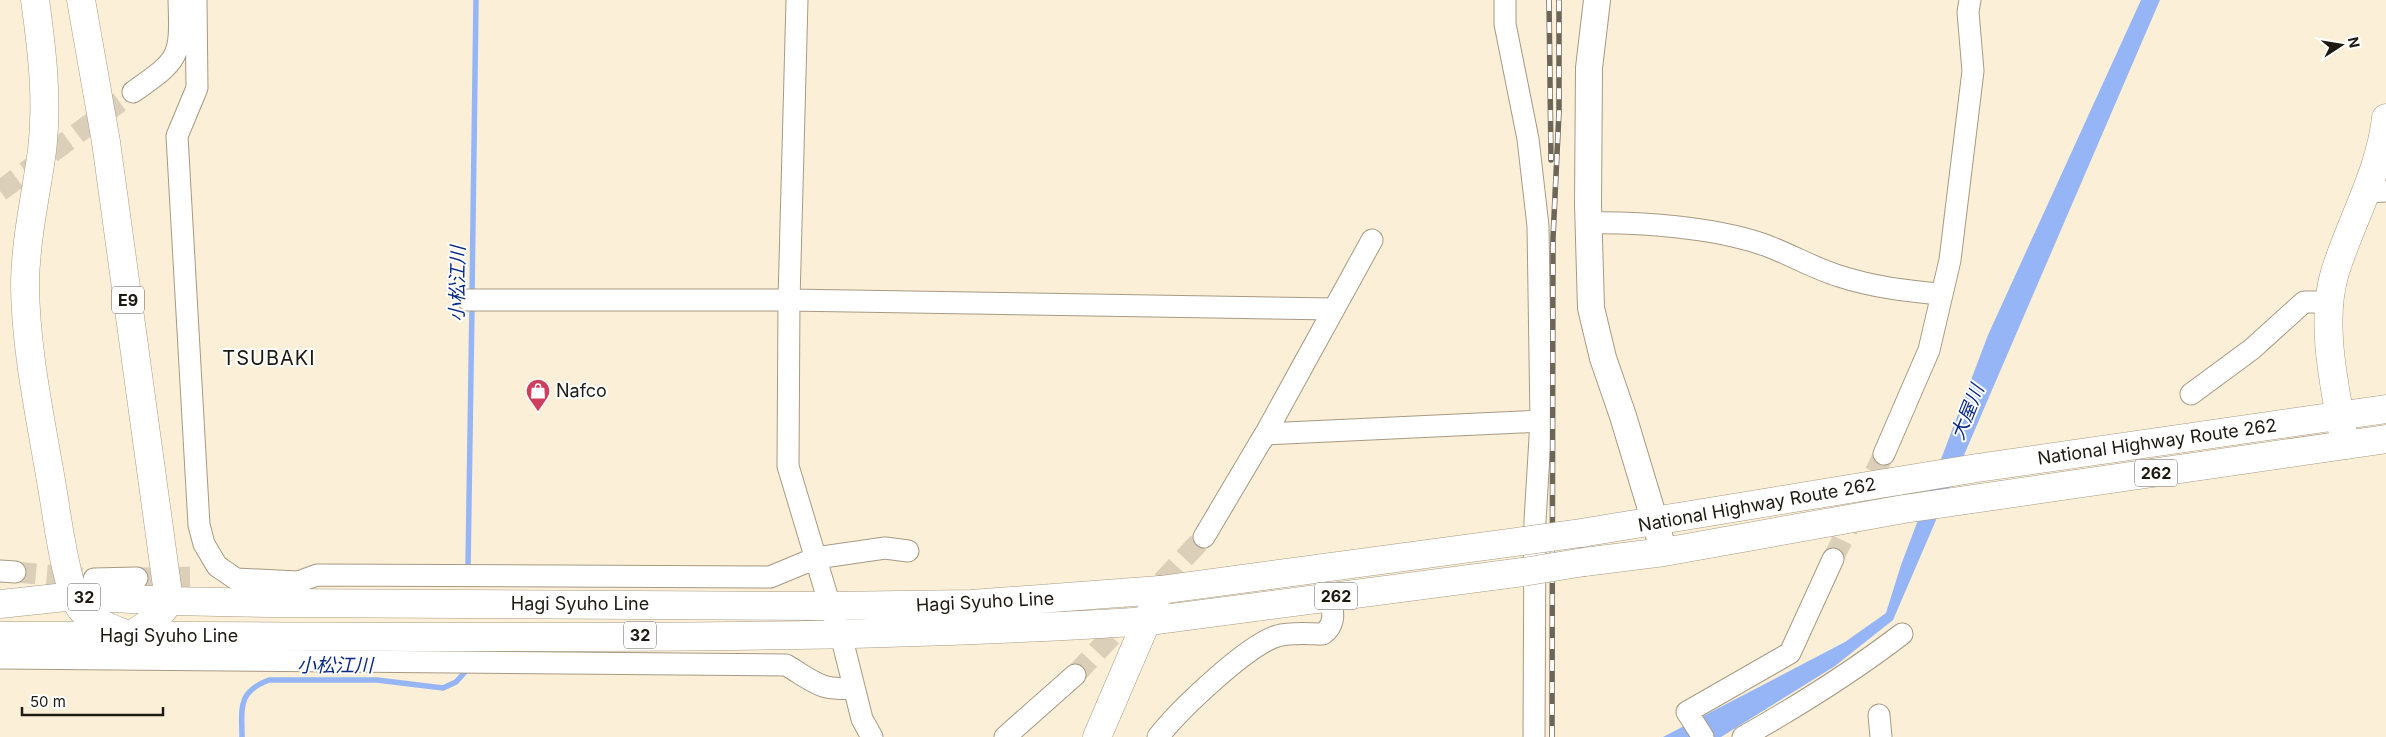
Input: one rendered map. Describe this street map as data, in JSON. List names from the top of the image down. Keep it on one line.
{"streets":{"main road":["E9","National Highway Route 262","262","32","Hagi Syuho Line"]},"crossings":[["E9","Hagi Syuho Line"],["National Highway Route 262","Hagi Syuho Line"]],"districts":["TSUBAKI"],"water":["小松江川","大屋川"],"places":{"shop":["Nafco"]},"scale_bar":"50 m","north":"right"}
